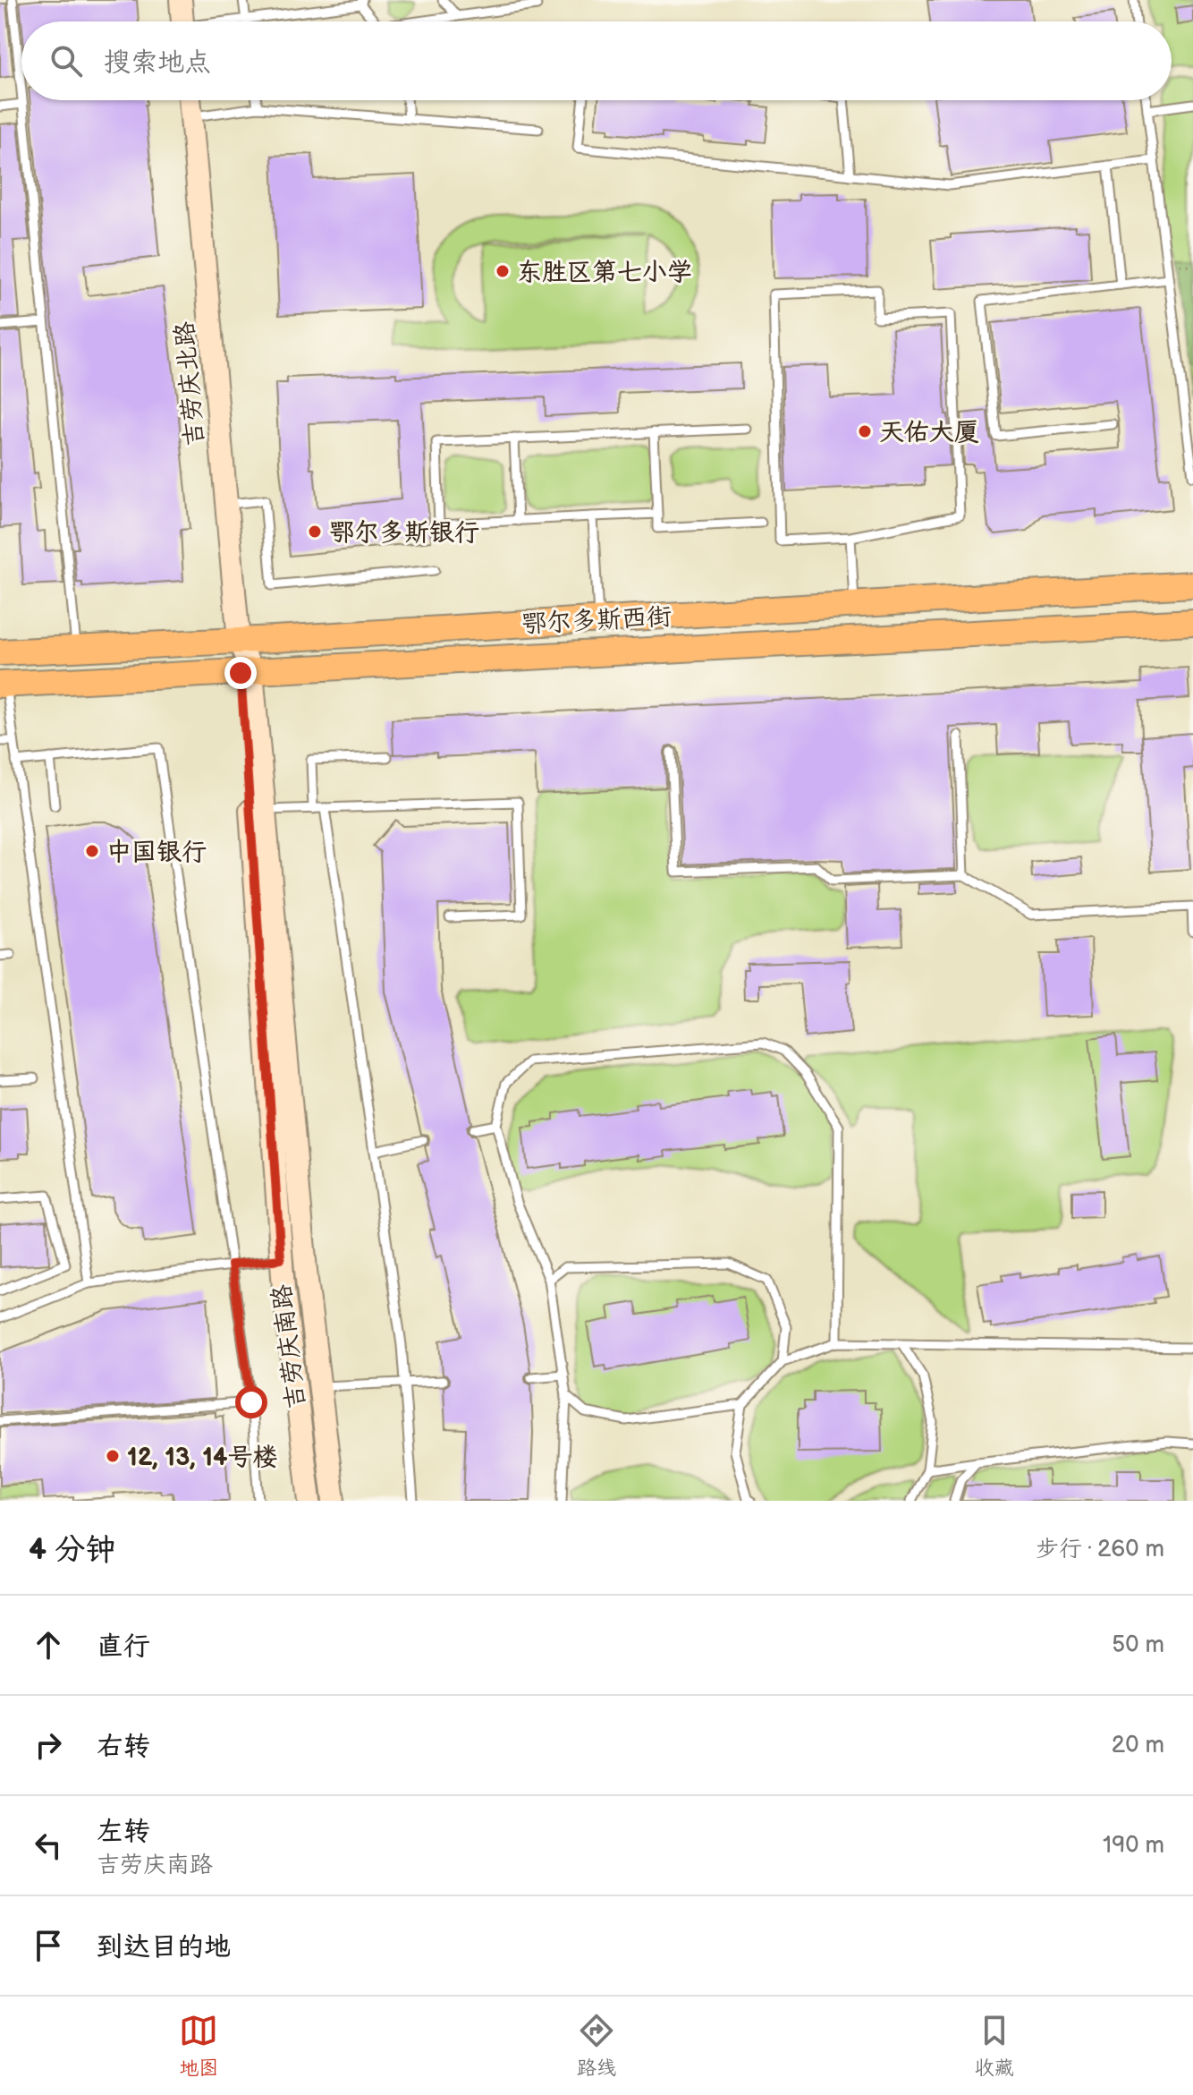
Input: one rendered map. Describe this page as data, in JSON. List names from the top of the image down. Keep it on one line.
{"streets":{"main road":["吉劳庆北路","鄂尔多斯西街","吉劳庆南路"]},"crossings":[["吉劳庆北路","鄂尔多斯西街"],["吉劳庆北路","吉劳庆南路"],["鄂尔多斯西街","吉劳庆南路"]],"places":["东胜区第七小学","天佑大厦","鄂尔多斯银行","中国银行","12, 13, 14号楼"],"page":{"search":"搜索地点","heading":["4 分钟","步行 · 260 m"],"list":[["直行","50 m"],["右转","20 m"],["左转","吉劳庆南路","190 m"],"到达目的地"],"nav":["地图","路线","收藏"]}}
